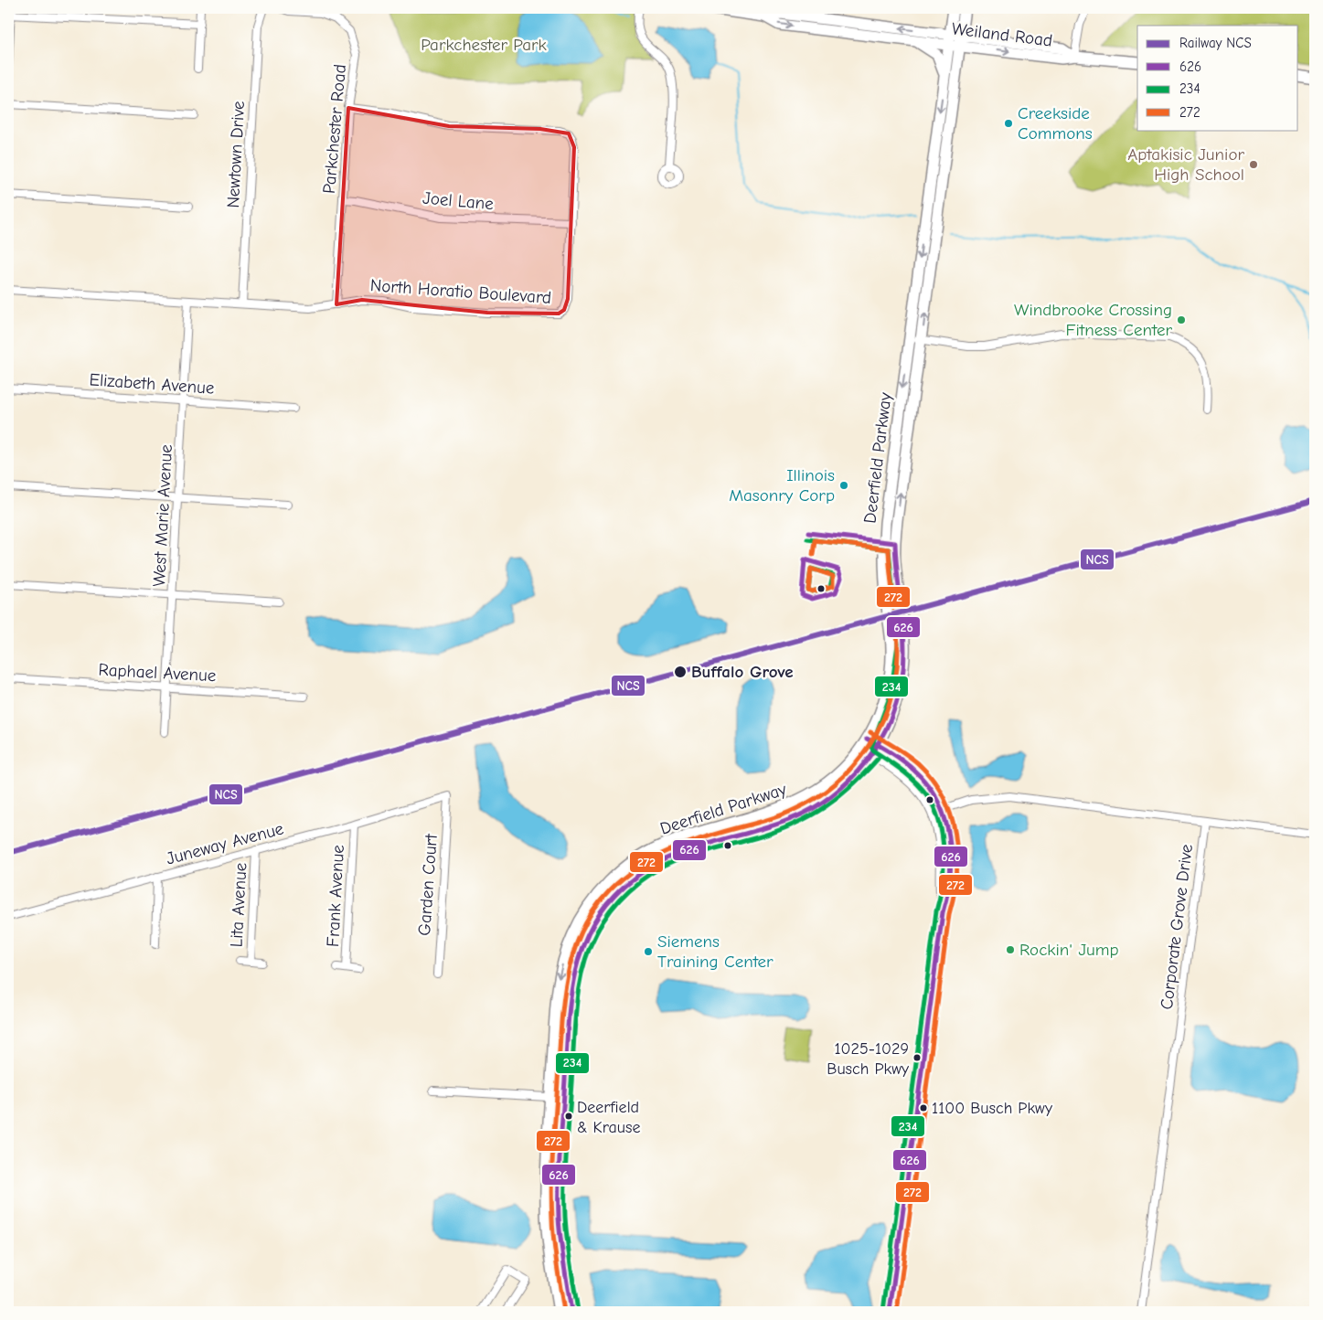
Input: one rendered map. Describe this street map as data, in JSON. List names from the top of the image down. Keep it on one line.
{"streets":{"main road":["Weiland Road","Deerfield Parkway"],"street":["Parkchester Road","Newtown Drive","Joel Lane","North Horatio Boulevard","Elizabeth Avenue","West Marie Avenue","Raphael Avenue","Juneway Avenue","Garden Court","Frank Avenue","Lita Avenue","Corporate Grove Drive"]},"crossings":[["Weiland Road","Deerfield Parkway"],["Parkchester Road","Joel Lane"],["Parkchester Road","North Horatio Boulevard"],["Newtown Drive","North Horatio Boulevard"],["Joel Lane","North Horatio Boulevard"],["North Horatio Boulevard","West Marie Avenue"],["Elizabeth Avenue","West Marie Avenue"],["West Marie Avenue","Raphael Avenue"],["Juneway Avenue","Garden Court"],["Juneway Avenue","Frank Avenue"],["Juneway Avenue","Lita Avenue"]],"parks":["Parkchester Park"],"places":["Creekside Commons","Aptakisic Junior High School","Windbrooke Crossing Fitness Center","Illinois Masonry Corp","Buffalo Grove","Rockin' Jump","Siemens Training Center","1025-1029 Busch Pkwy","1100 Busch Pkwy","Deerfield & Krause"],"lines":["rail line NCS","transit line 626","transit line 234","transit line 272"],"legend":["Railway NCS","626","234","272"]}
